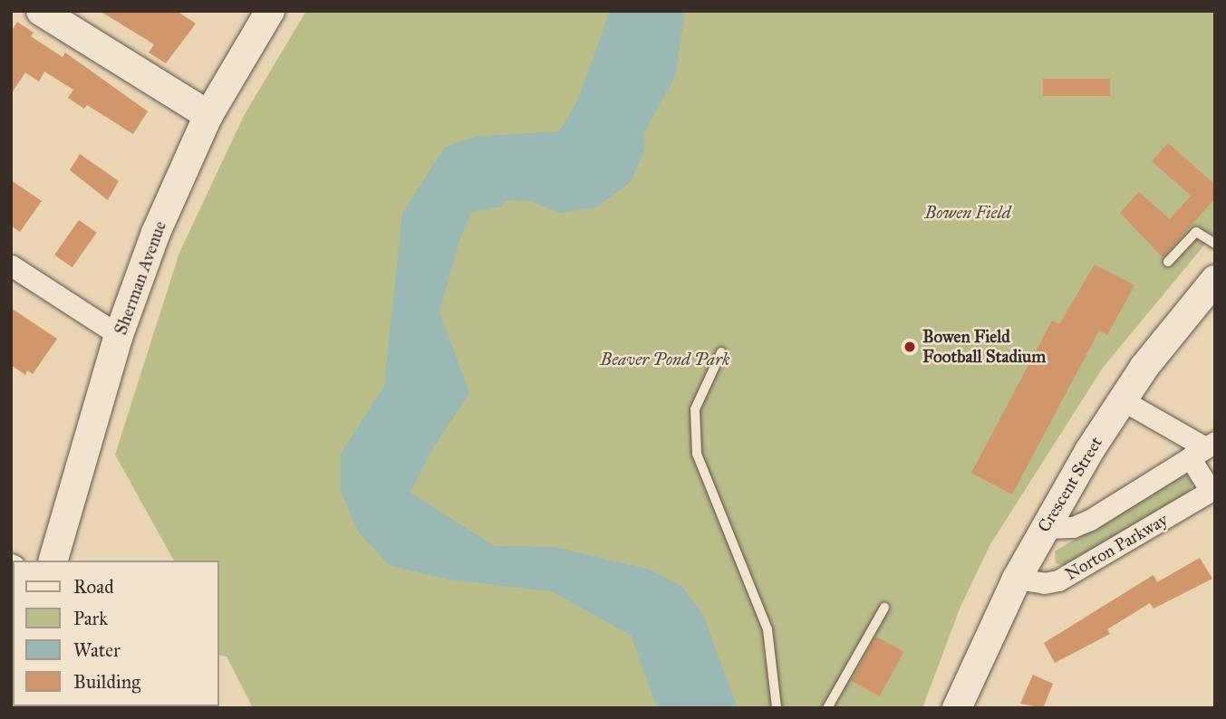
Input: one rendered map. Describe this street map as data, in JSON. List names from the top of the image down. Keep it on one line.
{"streets":{"main road":["Sherman Avenue","Crescent Street"],"street":["Norton Parkway"]},"crossings":[["Crescent Street","Norton Parkway"]],"parks":["Bowen Field","Beaver Pond Park"],"places":["Bowen Field Football Stadium"],"legend":["Road","Park","Water","Building"]}
